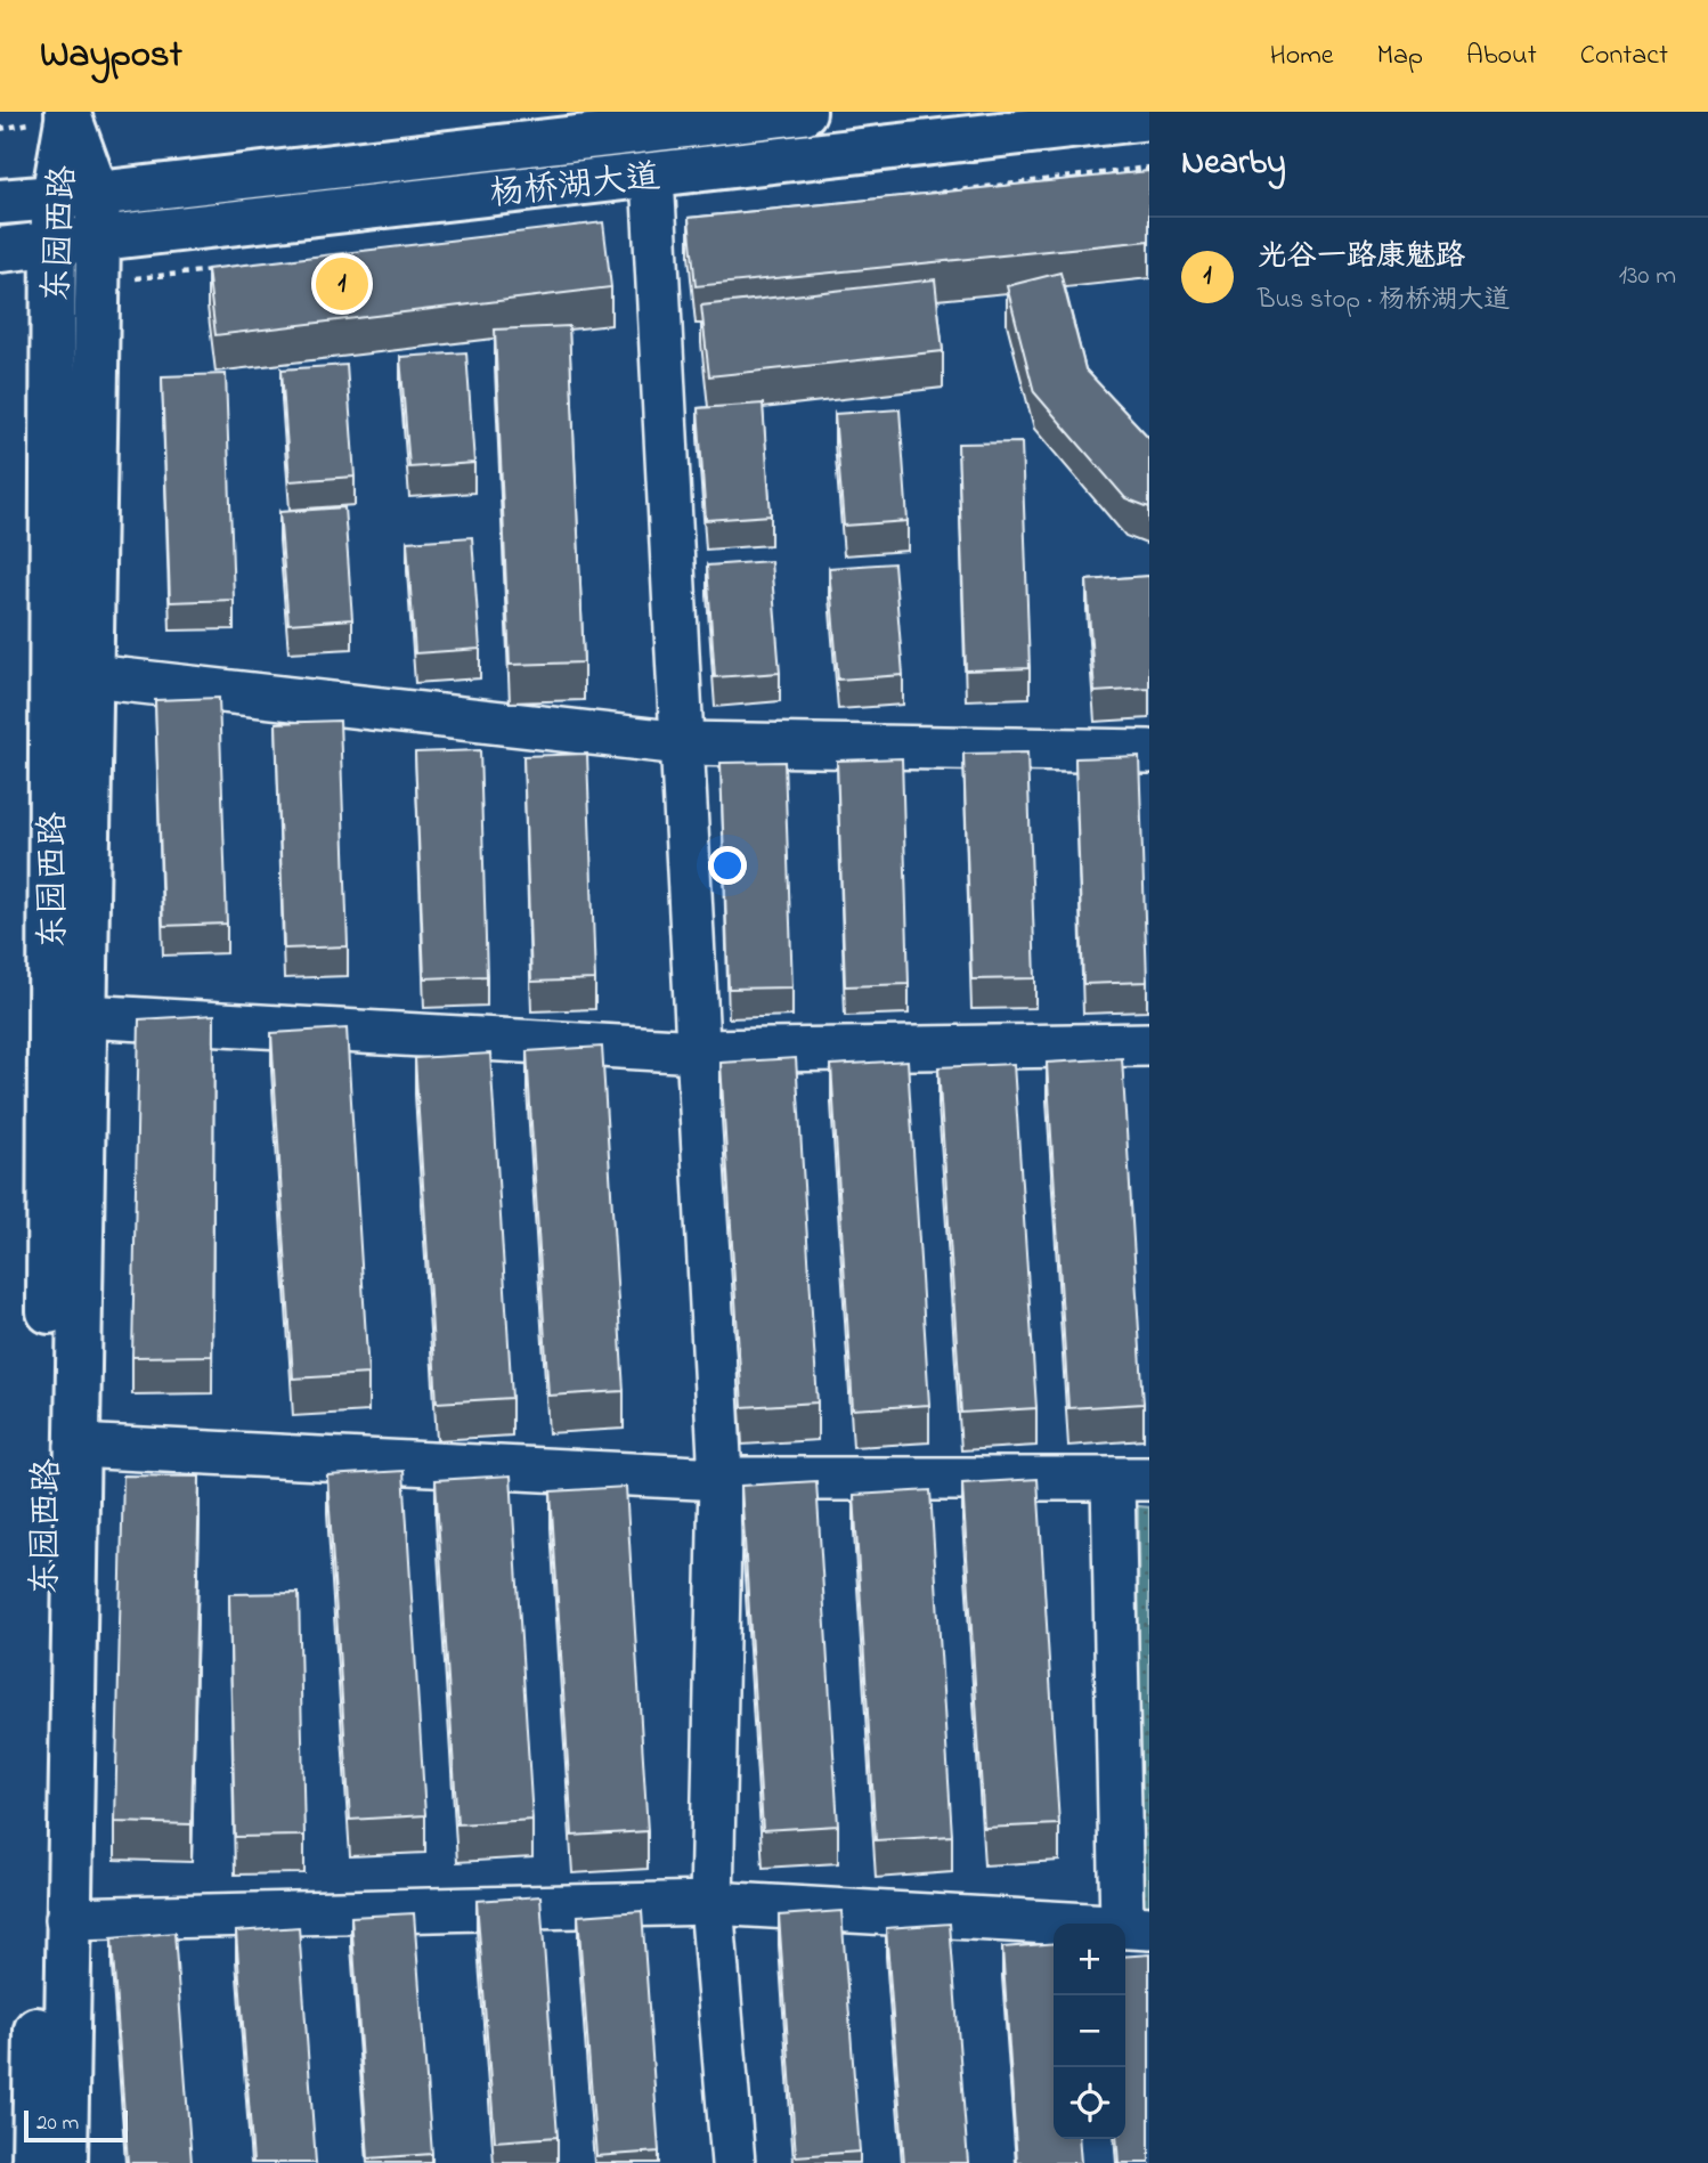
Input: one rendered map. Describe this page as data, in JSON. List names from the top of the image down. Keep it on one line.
{"streets":{"main road":["杨桥湖大道","东园西路"]},"crossings":[["杨桥湖大道","东园西路"]],"scale_bar":"20 m","page":{"header":"Waypost","nav":["Home","Map","About","Contact"],"heading":"Nearby","list":[{"mark":"1","name":"光谷一路康魅路","note":"Bus stop · 杨桥湖大道","value":"130 m"}],"pins":"1","map_buttons":["+","−"],"scale":"20 m"}}
